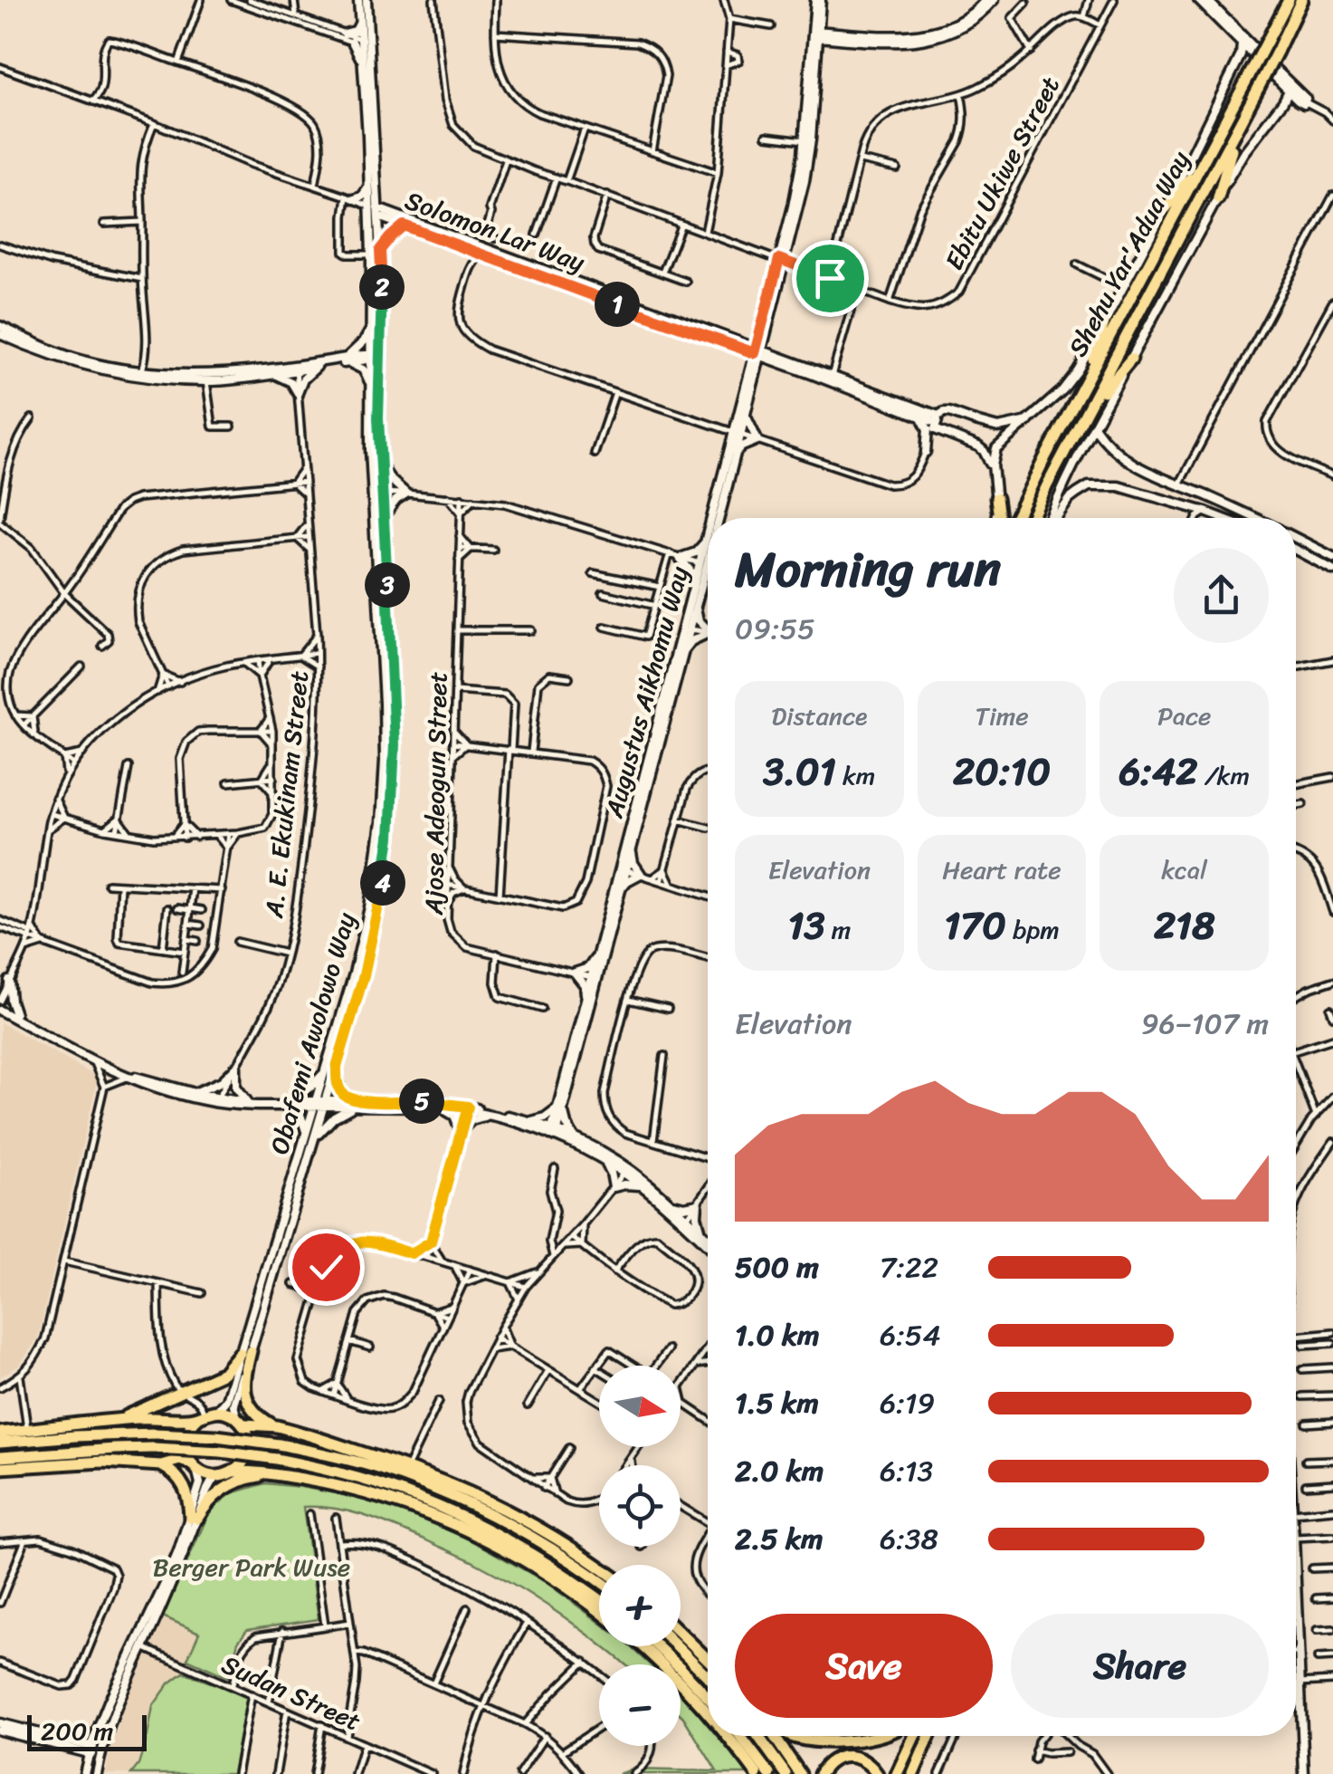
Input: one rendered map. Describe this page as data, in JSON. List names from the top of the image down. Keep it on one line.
{"streets":{"highway":["Shehu Yar'Adua Way"],"street":["Ebitu Ukiwe Street","Solomon Lar Way","Augustus Aikhomu Way","Ajose Adeogun Street","A. E. Ekukinam Street","Obafemi Awolowo Way","Sudan Street"]},"crossings":[["Ebitu Ukiwe Street","Augustus Aikhomu Way"],["Solomon Lar Way","Augustus Aikhomu Way"],["Solomon Lar Way","Obafemi Awolowo Way"],["Augustus Aikhomu Way","Ajose Adeogun Street"]],"parks":["Berger Park Wuse"],"scale_bar":"200 m","north":"right","page":{"pins":["2","1","3","4","5"],"heading":["Morning run","09:55"],"stats":[["Distance","3.01 km"],["Time","20:10"],["Pace","6:42 /km"],["Elevation","13 m"],["Heart rate","170 bpm"],["kcal","218"]],"chart":["Elevation","96–107 m"],"list":[{"name":"500 m","note":"7:22"},{"name":"1.0 km","note":"6:54"},{"name":"1.5 km","note":"6:19"},{"name":"2.0 km","note":"6:13"},{"name":"2.5 km","note":"6:38"}],"map_buttons":["+","−"],"buttons":["Save","Share"],"scale":"200 m"}}
